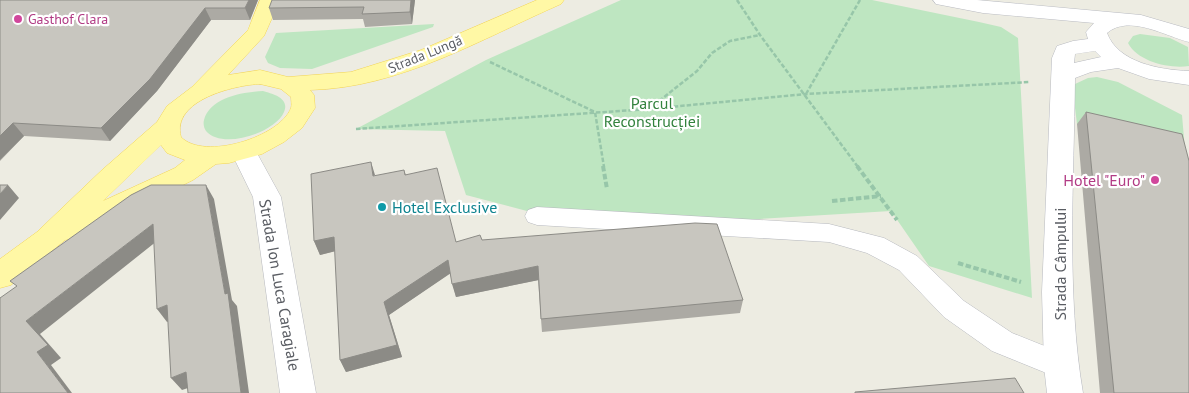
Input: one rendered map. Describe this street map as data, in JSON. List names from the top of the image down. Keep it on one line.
{"streets":{"main road":["Strada Lungă"],"street":["Strada Câmpului","Strada Ion Luca Caragiale"]},"parks":["Parcul Reconstrucției"],"places":["Gasthof Clara","Hotel \"Euro\"","Hotel Exclusive"]}
